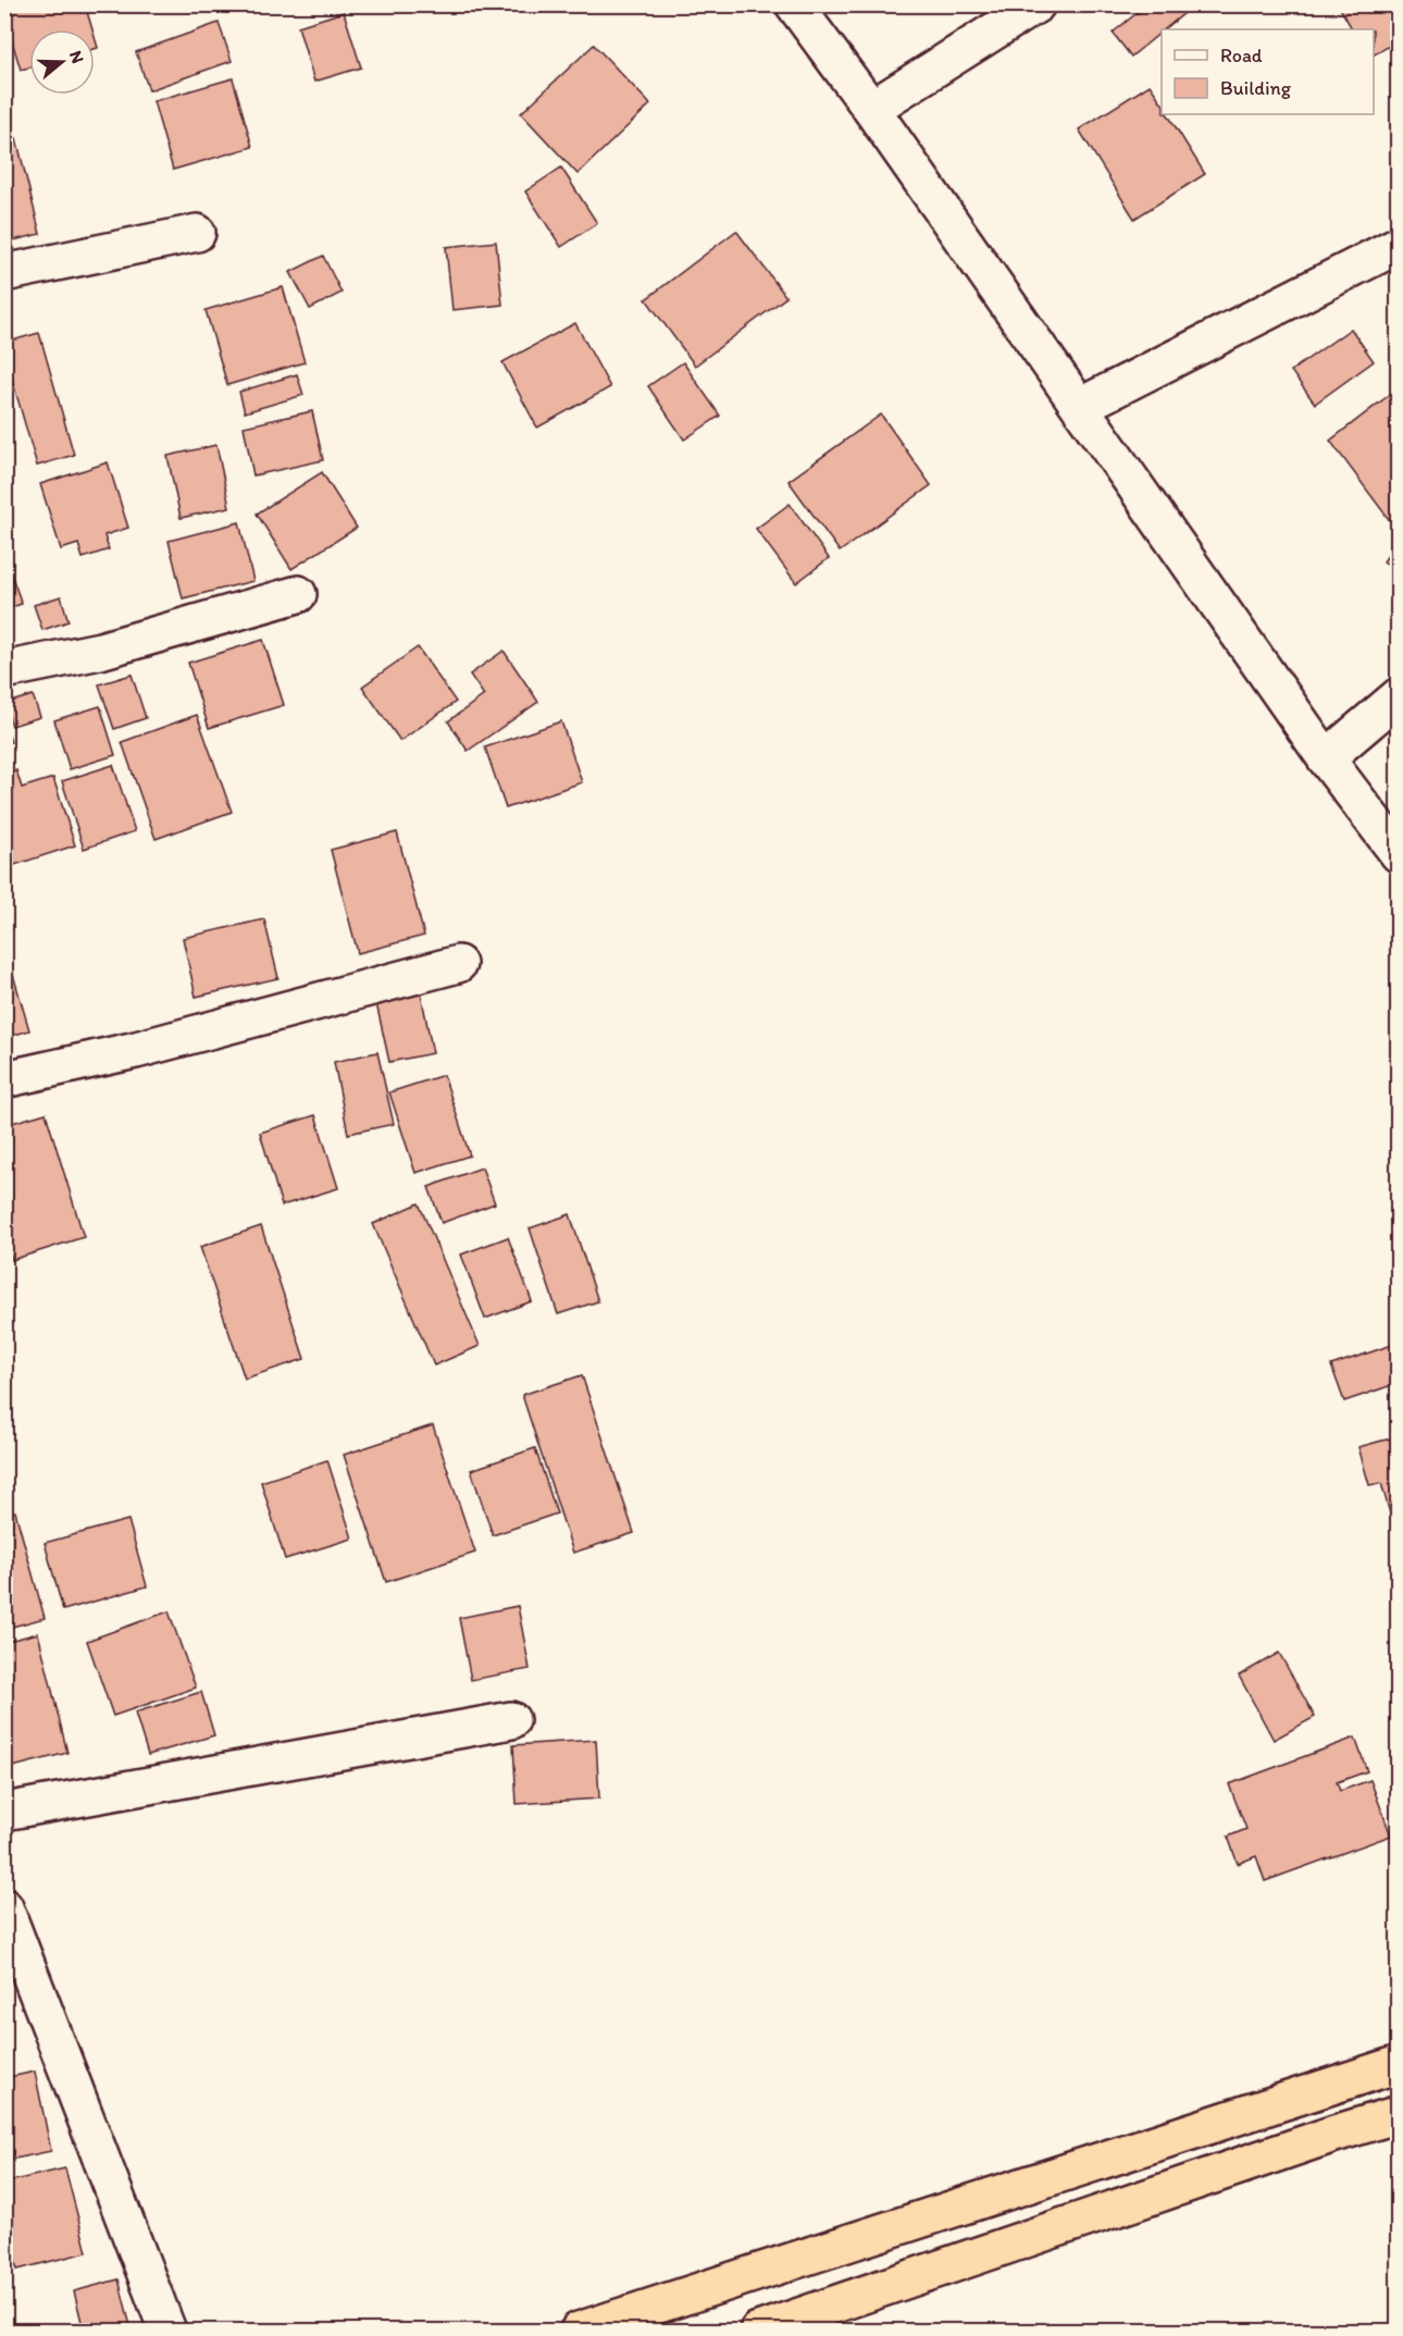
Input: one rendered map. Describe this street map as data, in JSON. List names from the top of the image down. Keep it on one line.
{"legend":["Road","Building"],"north":"right"}
